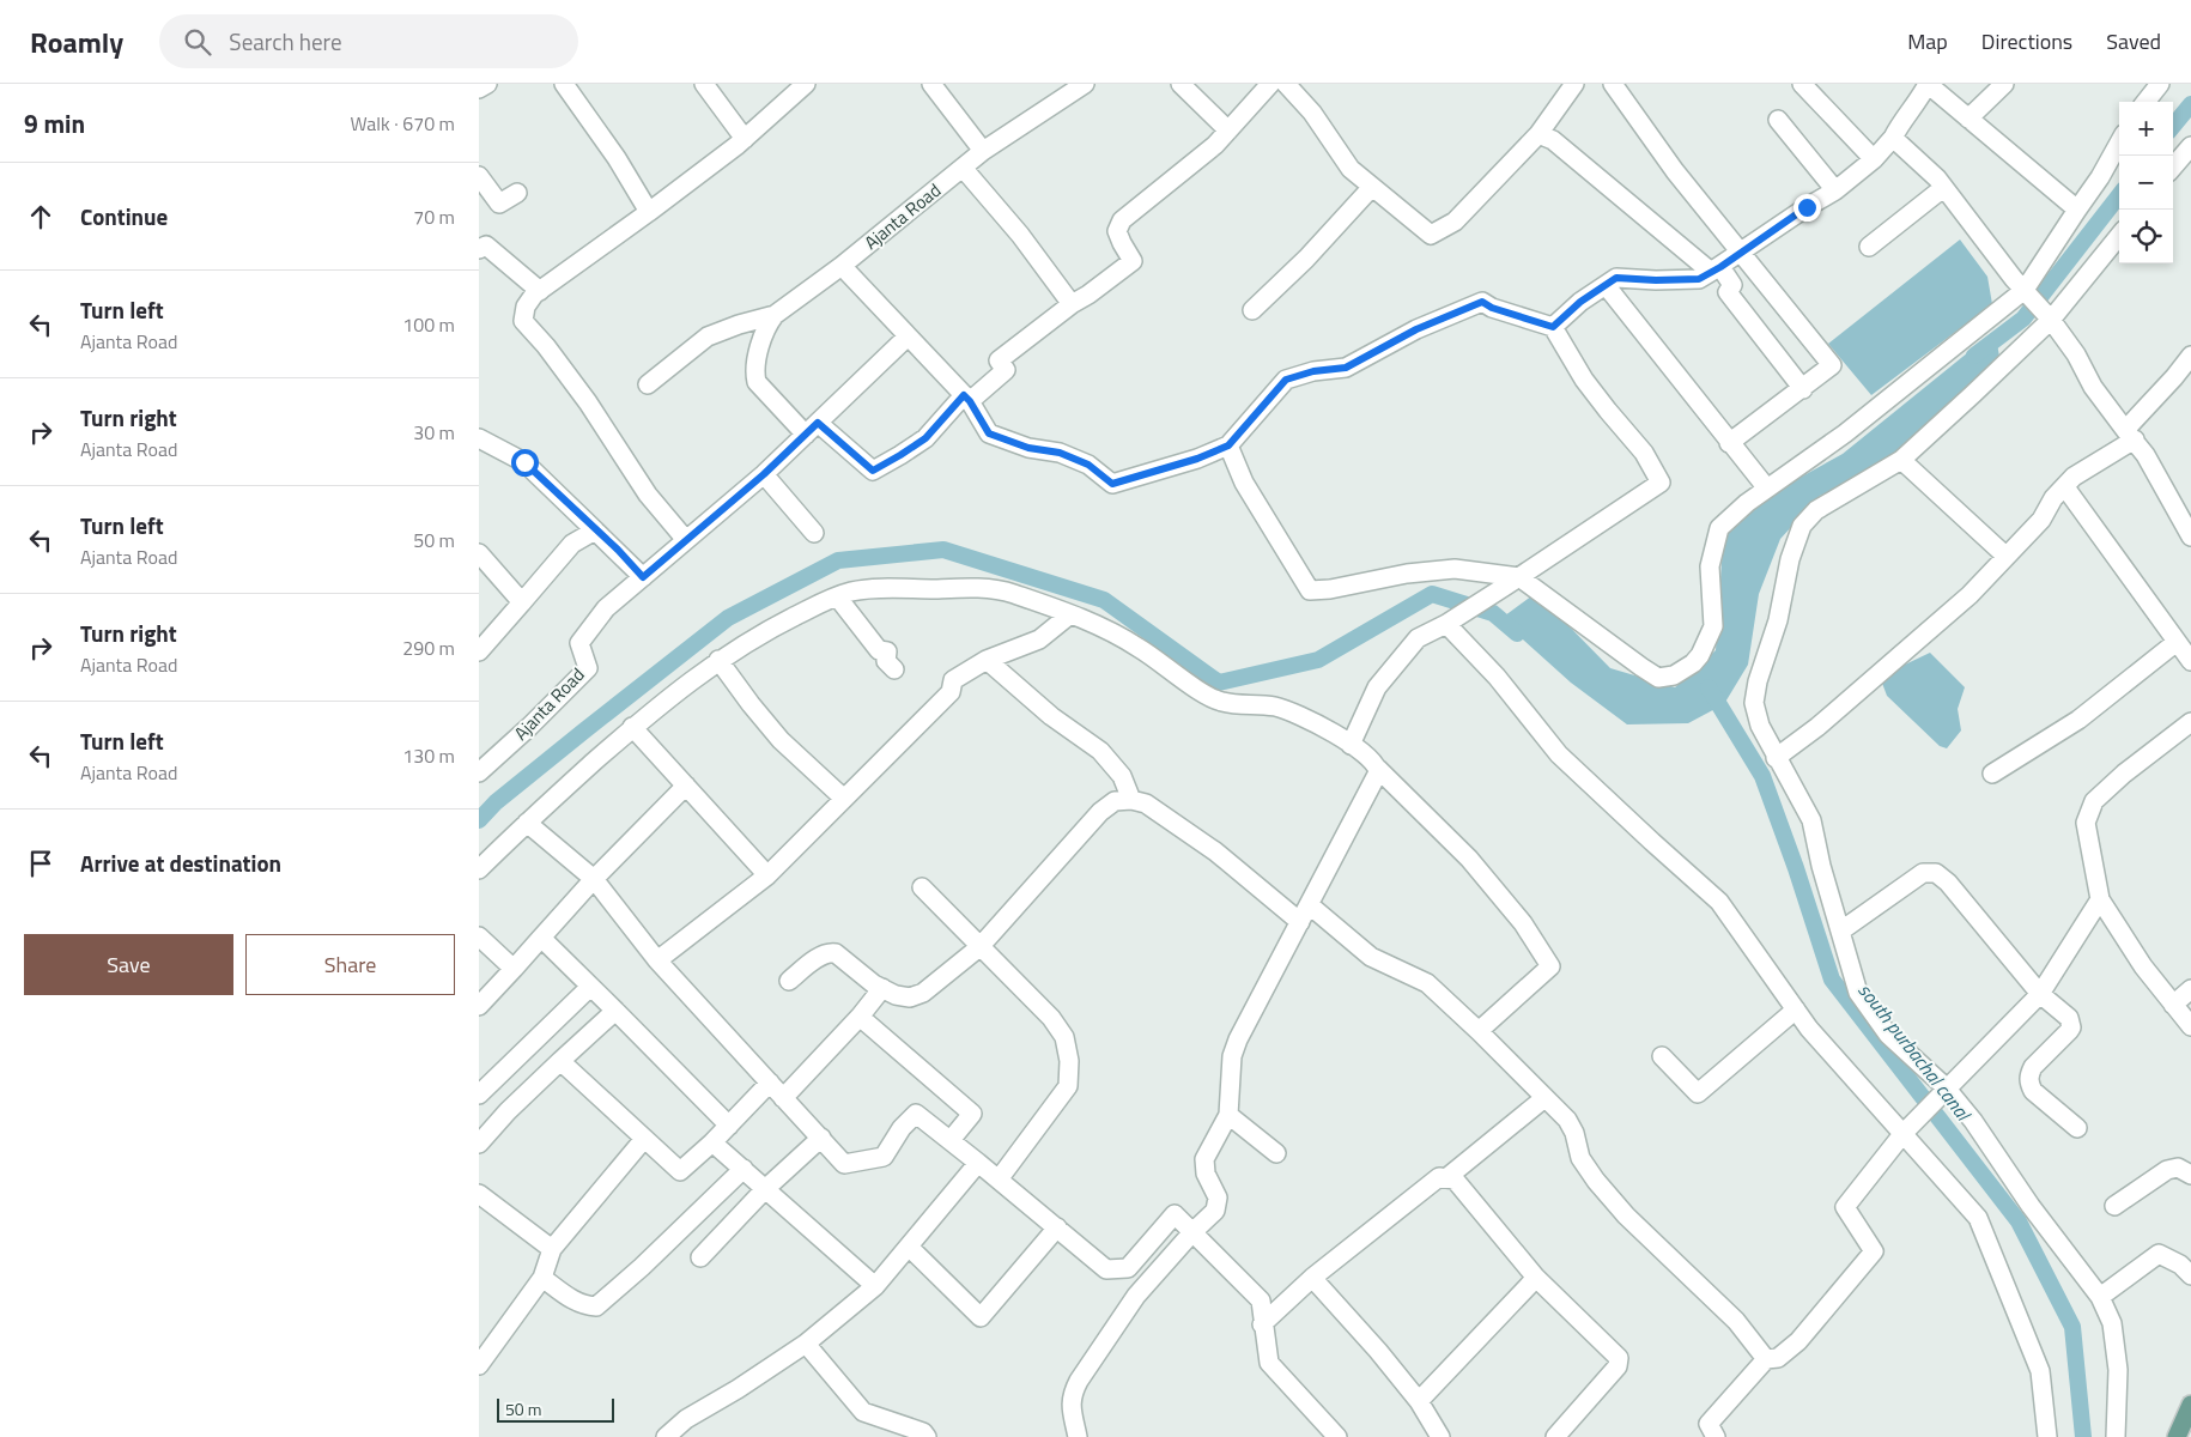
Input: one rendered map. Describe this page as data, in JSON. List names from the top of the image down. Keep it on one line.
{"streets":{"street":["Ajanta Road"]},"water":["south purbachal canal"],"scale_bar":"50 m","page":{"header":"Roamly","search":"Search here","nav":["Map","Directions","Saved"],"heading":["9 min","Walk · 670 m"],"map_buttons":["+","−"],"list":[["Continue","70 m"],["Turn left","Ajanta Road","100 m"],["Turn right","Ajanta Road","30 m"],["Turn left","Ajanta Road","50 m"],["Turn right","Ajanta Road","290 m"],["Turn left","Ajanta Road","130 m"],"Arrive at destination"],"buttons":["Save","Share"],"scale":"50 m"}}
